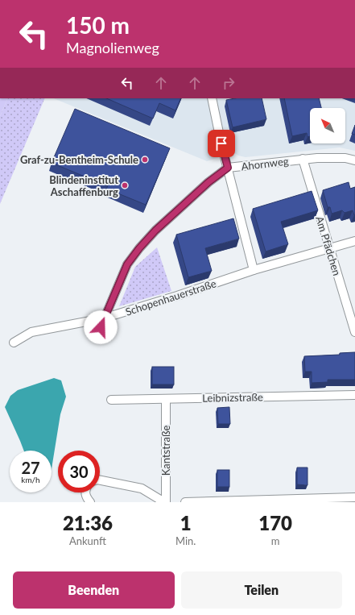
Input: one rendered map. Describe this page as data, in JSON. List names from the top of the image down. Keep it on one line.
{"streets":{"street":["Ahornweg","Am Pfädchen","Schopenhauerstraße","Leibnizstraße","Kantstraße"]},"crossings":[["Ahornweg","Am Pfädchen"],["Ahornweg","Schopenhauerstraße"],["Am Pfädchen","Schopenhauerstraße"],["Leibnizstraße","Kantstraße"]],"places":["Graf-zu-Bentheim-Schule","Blindeninstitut Aschaffenburg"],"north":"top left","page":{"turn":["150 m","Magnolienweg"],"speed":"27 km/h","limit":"30","eta":["21:36","Ankunft","1","Min.","170","m"],"buttons":["Beenden","Teilen"]}}
